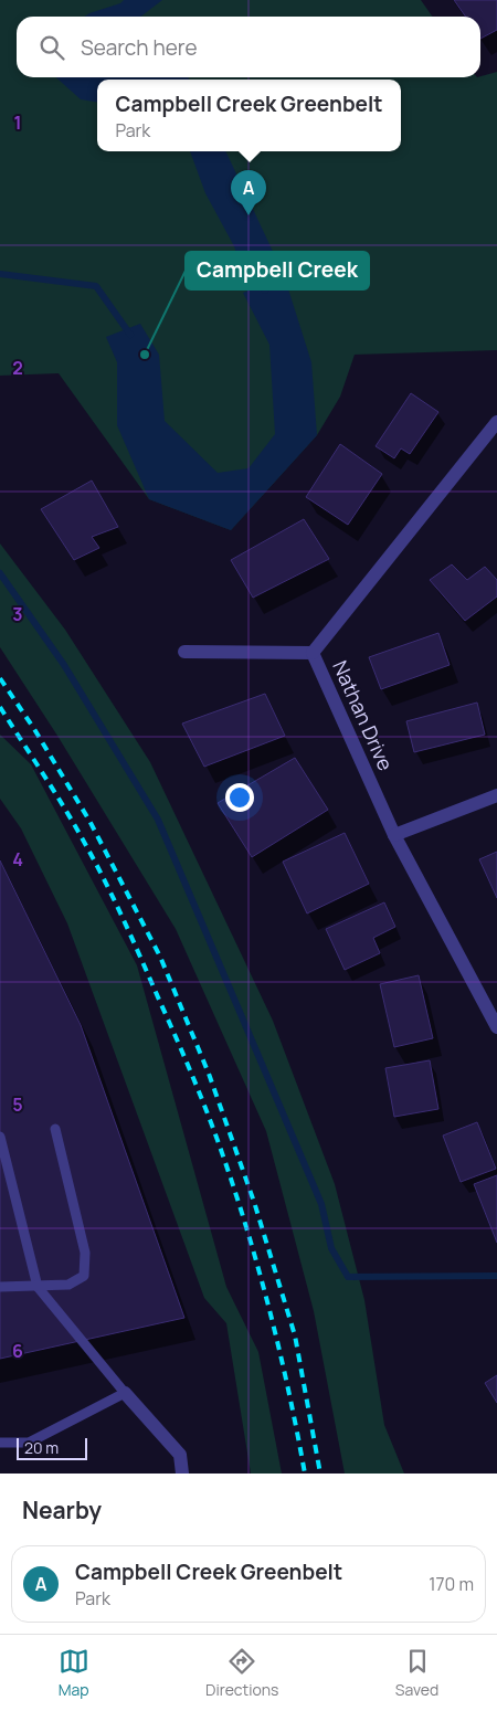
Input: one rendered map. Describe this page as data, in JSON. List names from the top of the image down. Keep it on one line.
{"streets":{"street":["Nathan Drive"]},"places":["Campbell Creek"],"scale_bar":"20 m","page":{"search":"Search here","popup":["Campbell Creek Greenbelt","Park"],"pins":"A","scale":"20 m","heading":"Nearby","list":[{"mark":"A","name":"Campbell Creek Greenbelt","note":"Park","value":"170 m"}],"nav":["Map","Directions","Saved"]},"grid":{"rows":["1","2","3","4","5","6"]}}
